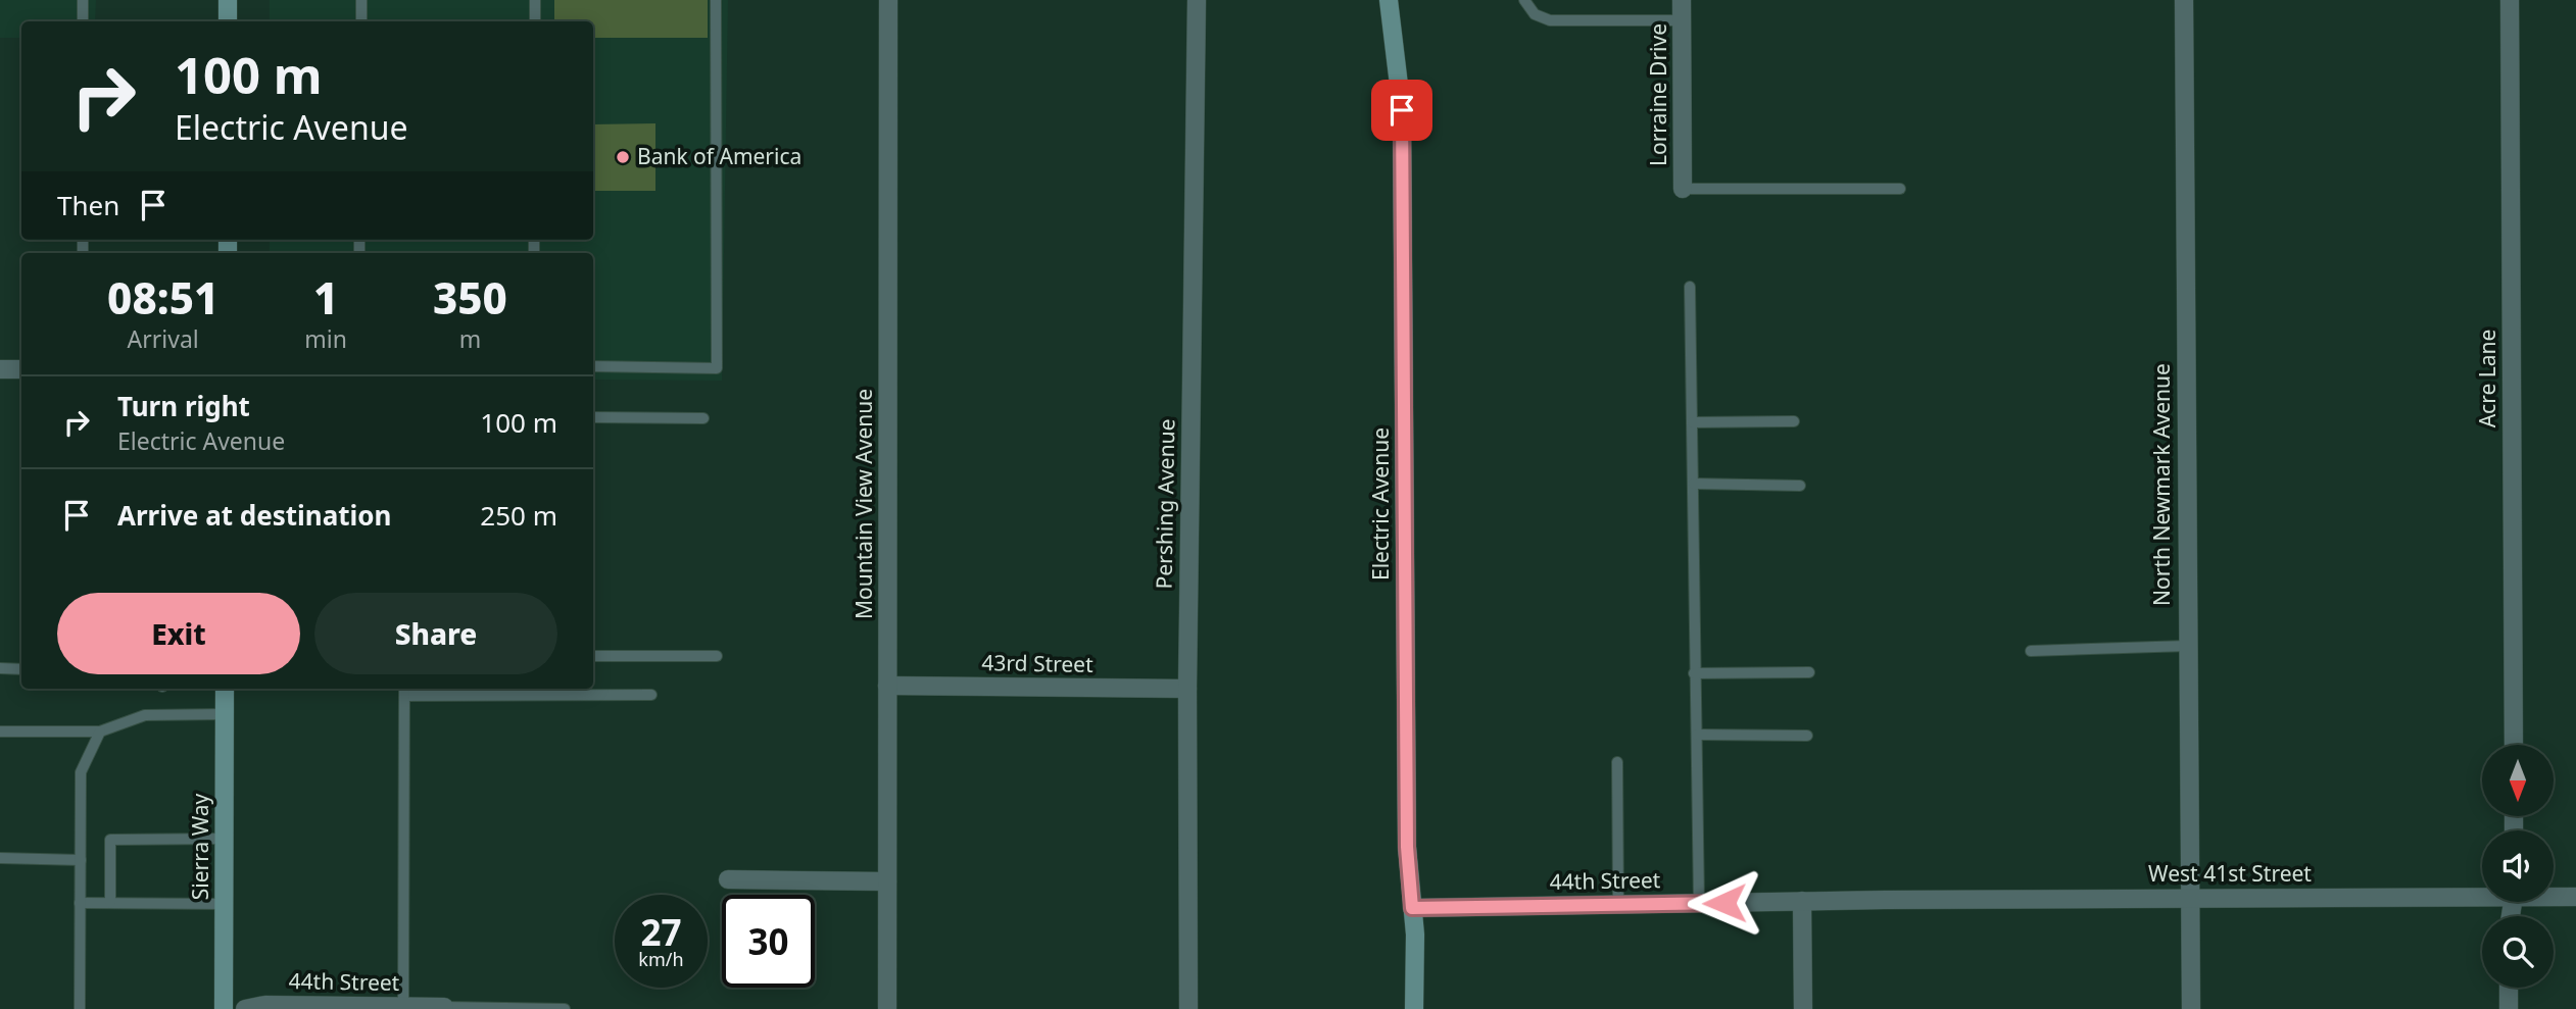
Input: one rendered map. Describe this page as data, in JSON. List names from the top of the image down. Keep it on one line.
{"streets":{"main road":["Electric Avenue","Sierra Way"],"street":["Lorraine Drive","Acre Lane","North Newmark Avenue","Mountain View Avenue","Pershing Avenue","43rd Street","West 41st Street","44th Street"]},"crossings":[["North Newmark Avenue","West 41st Street"],["Mountain View Avenue","43rd Street"],["Pershing Avenue","43rd Street"],["Electric Avenue","44th Street"],["West 41st Street","44th Street"]],"places":["Bank of America"],"north":"bottom","page":{"turn":["100 m","Electric Avenue"],"then":"Then","eta":["08:51","Arrival","1","min","350","m"],"list":[{"name":"Turn right","note":"Electric Avenue","value":"100 m"},{"name":"Arrive at destination","value":"250 m"}],"buttons":["Exit","Share"],"speed":"27 km/h","limit":"30"}}
